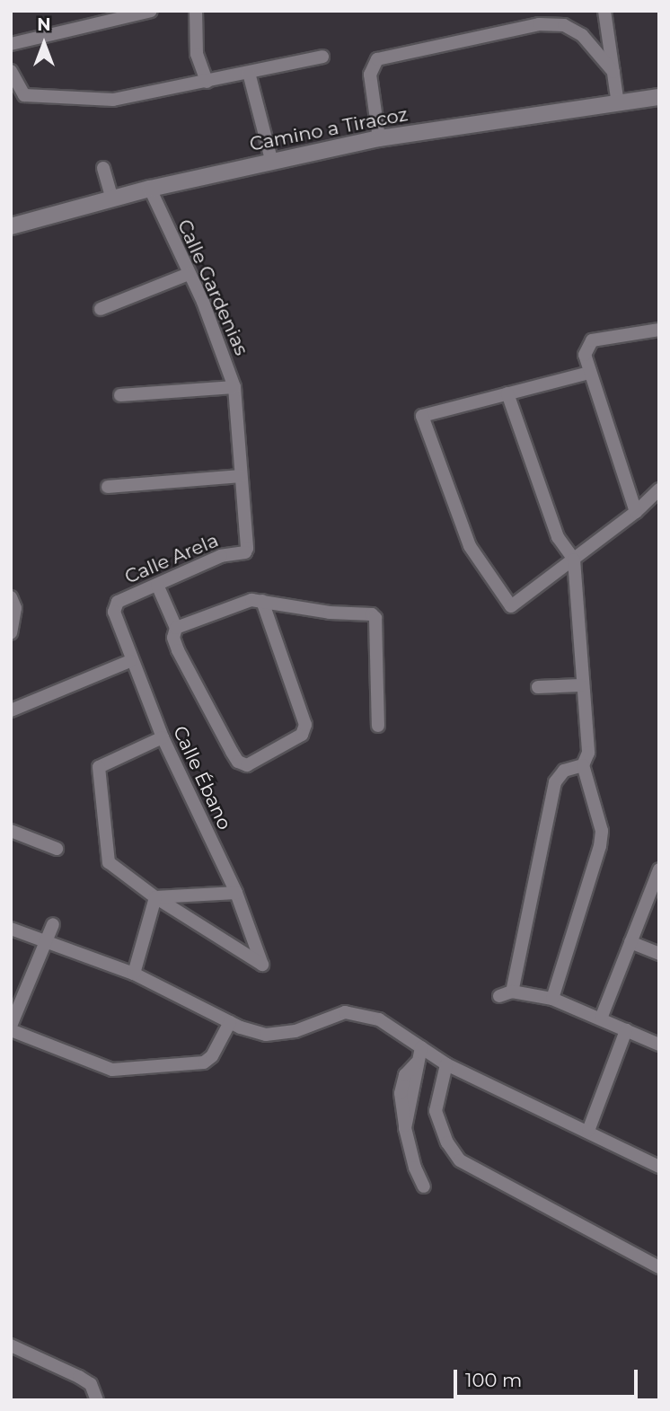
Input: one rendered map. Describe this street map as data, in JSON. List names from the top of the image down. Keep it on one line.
{"streets":{"street":["Camino a Tiracoz","Calle Gardenias","Calle Arela","Calle Ébano"]},"crossings":[["Camino a Tiracoz","Calle Gardenias"],["Calle Gardenias","Calle Arela"],["Calle Arela","Calle Ébano"]],"scale_bar":"100 m","north":"top"}
